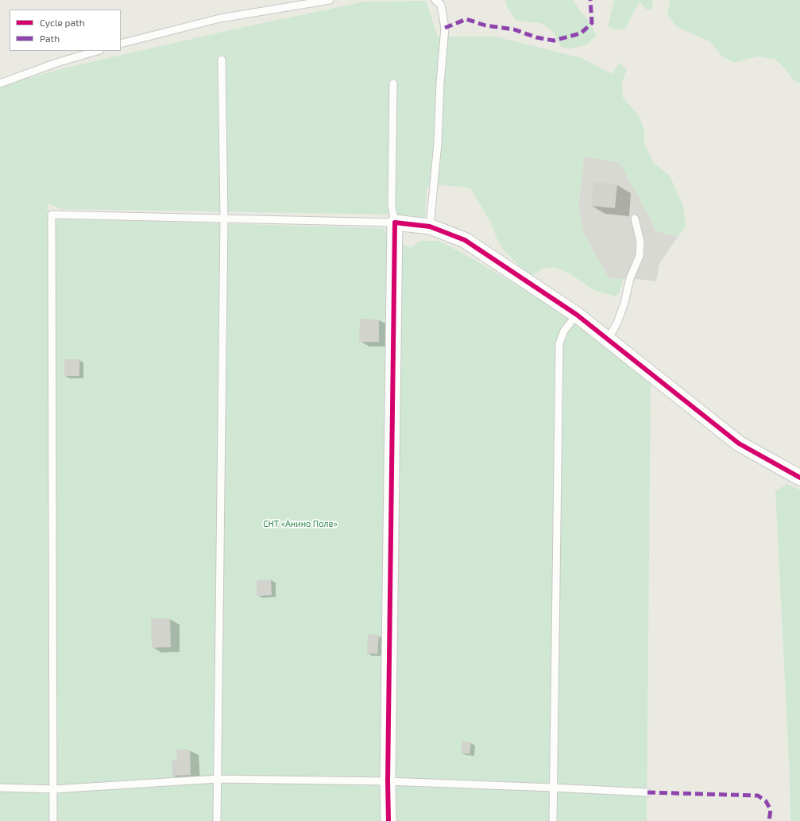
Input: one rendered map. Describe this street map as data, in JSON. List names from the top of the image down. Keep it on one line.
{"parks":["СНТ «Анино Поле»"],"legend":["Cycle path","Path"]}
